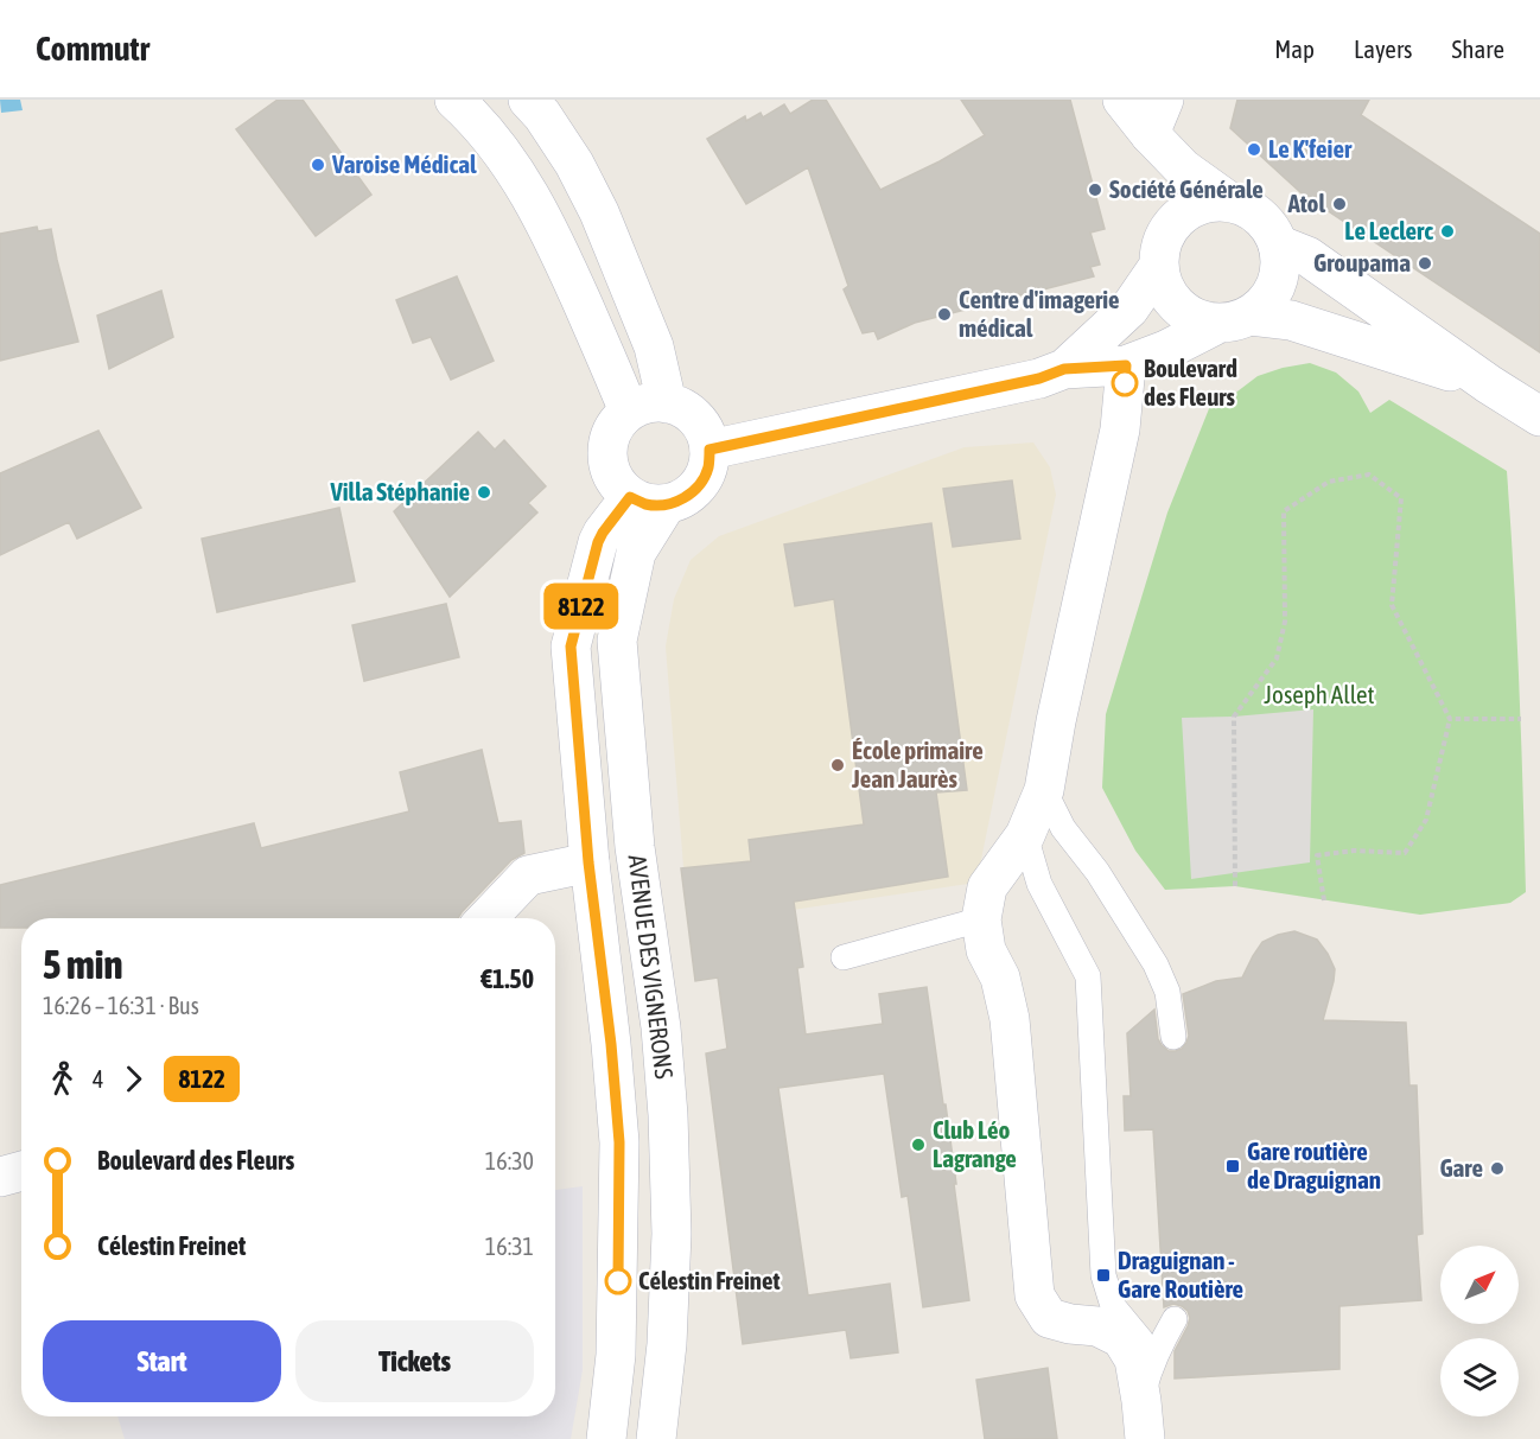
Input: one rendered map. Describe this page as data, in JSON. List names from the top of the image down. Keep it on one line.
{"streets":{"street":["AVENUE DES VIGNERONS"]},"parks":["Joseph Allet"],"places":{"other":["Le K'feier","Varoise Médical","Société Générale","Atol","Le Leclerc","Groupama","Centre d'imagerie médical","Boulevard des Fleurs","Villa Stéphanie","École primaire Jean Jaurès","Club Léo Lagrange","Gare","Célestin Freinet"],"transit":["Gare routière de Draguignan","Draguignan - Gare Routière"]},"lines":["bus line 8122"],"north":"top right","page":{"header":"Commutr","nav":["Map","Layers","Share"],"on_map":"8122","heading":["5 min","16:26 – 16:31 · Bus","€1.50"],"legs":["4","8122"],"list":[{"name":"Boulevard des Fleurs","value":"16:30"},{"name":"Célestin Freinet","value":"16:31"}],"buttons":["Start","Tickets"]}}
